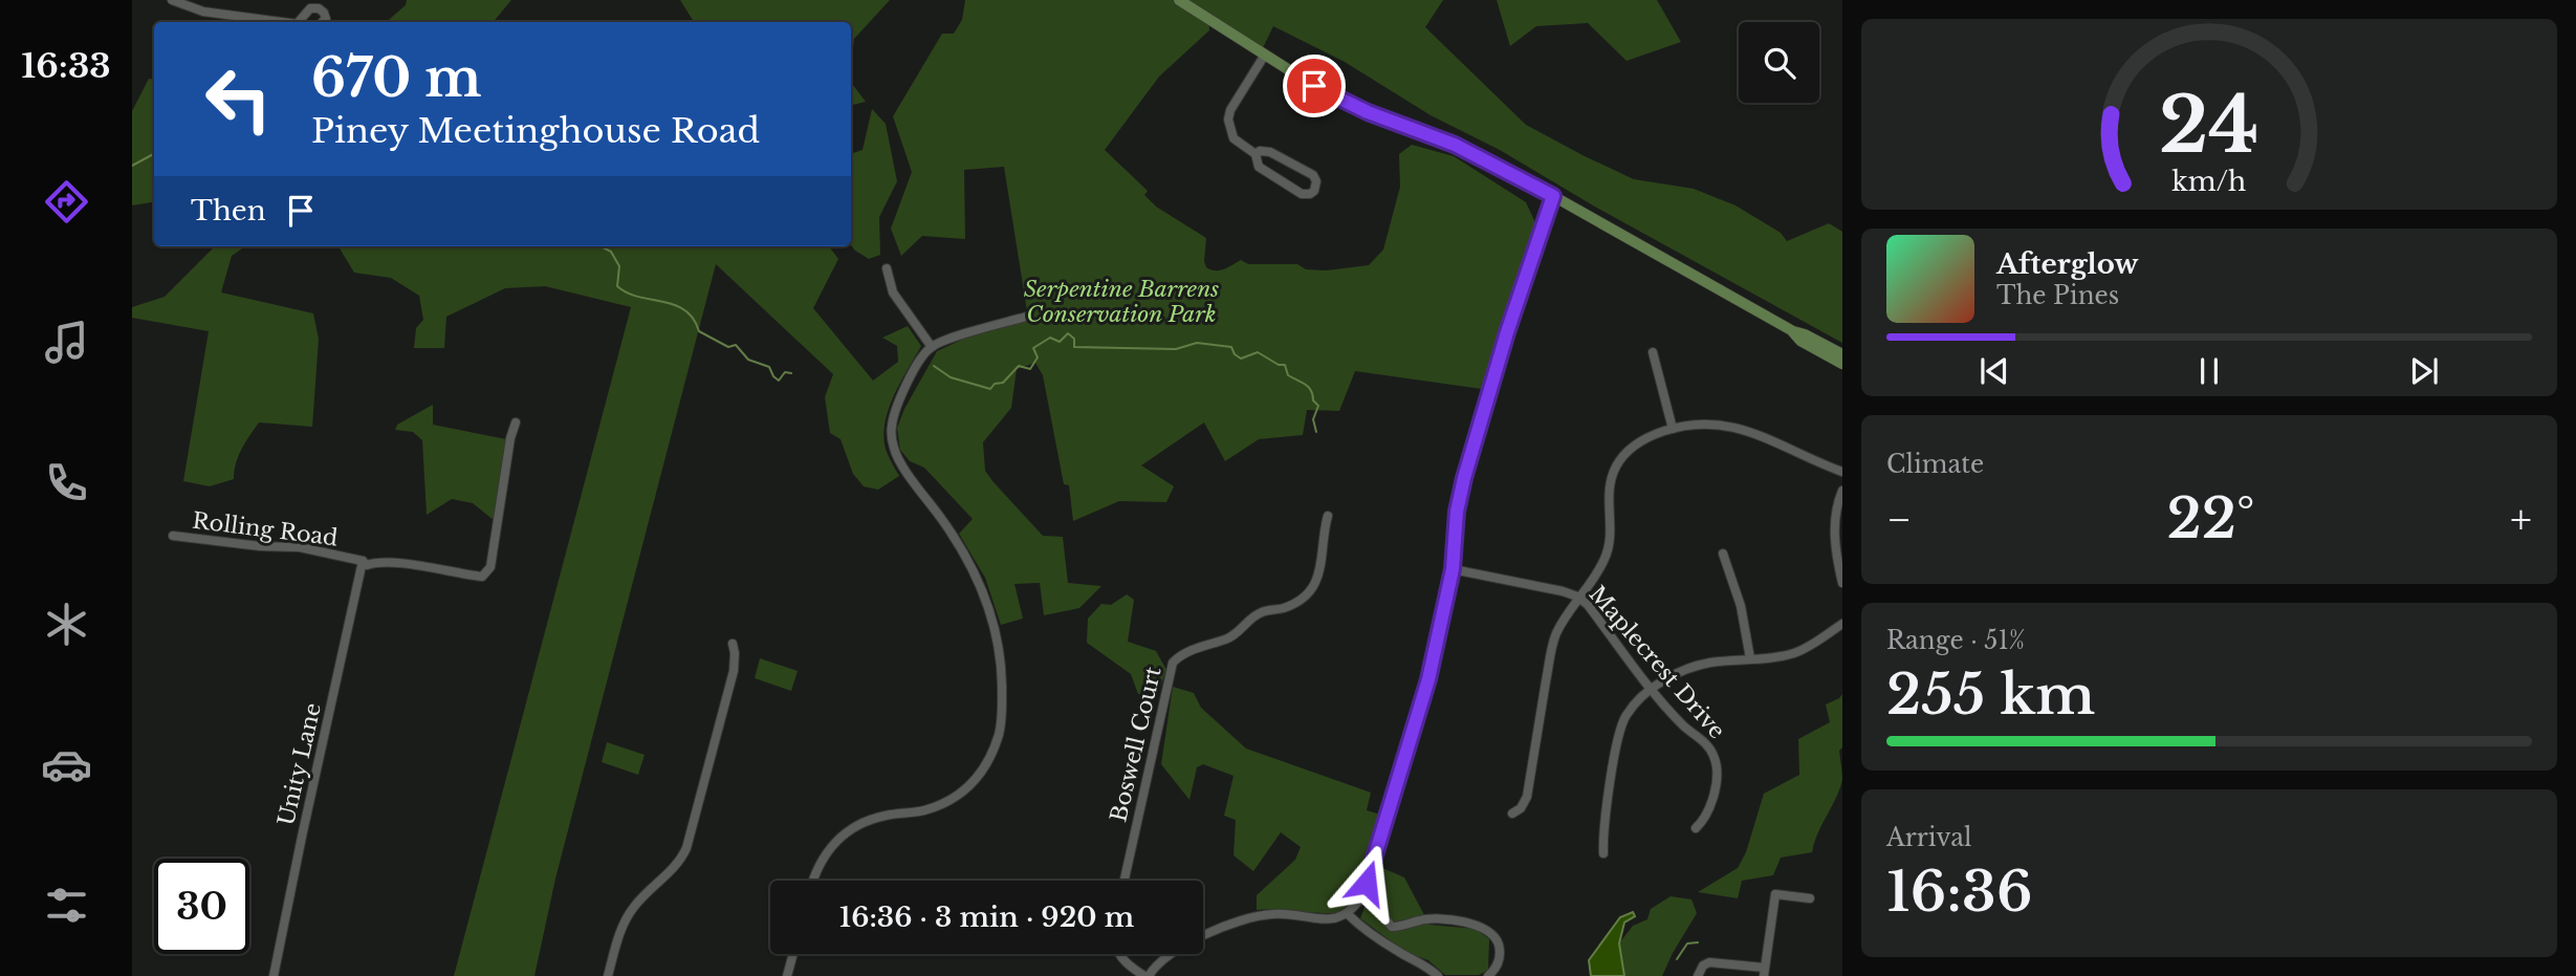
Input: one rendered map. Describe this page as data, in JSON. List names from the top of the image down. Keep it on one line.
{"streets":{"street":["Rolling Road","Maplecrest Drive","Boswell Court","Unity Lane"]},"crossings":[["Rolling Road","Unity Lane"]],"parks":["Serpentine Barrens Conservation Park"],"page":{"tabs":"16:33","turn":["670 m","Piney Meetinghouse Road"],"then":"Then","song":["Afterglow","The Pines"],"tile":["Climate",["Range · 51%","255 km"],["Arrival","16:36"]],"heat":["−","22°","+"],"limit":"30","trip":"16:36 · 3 min · 920 m","gauge":["24","km/h"]}}
